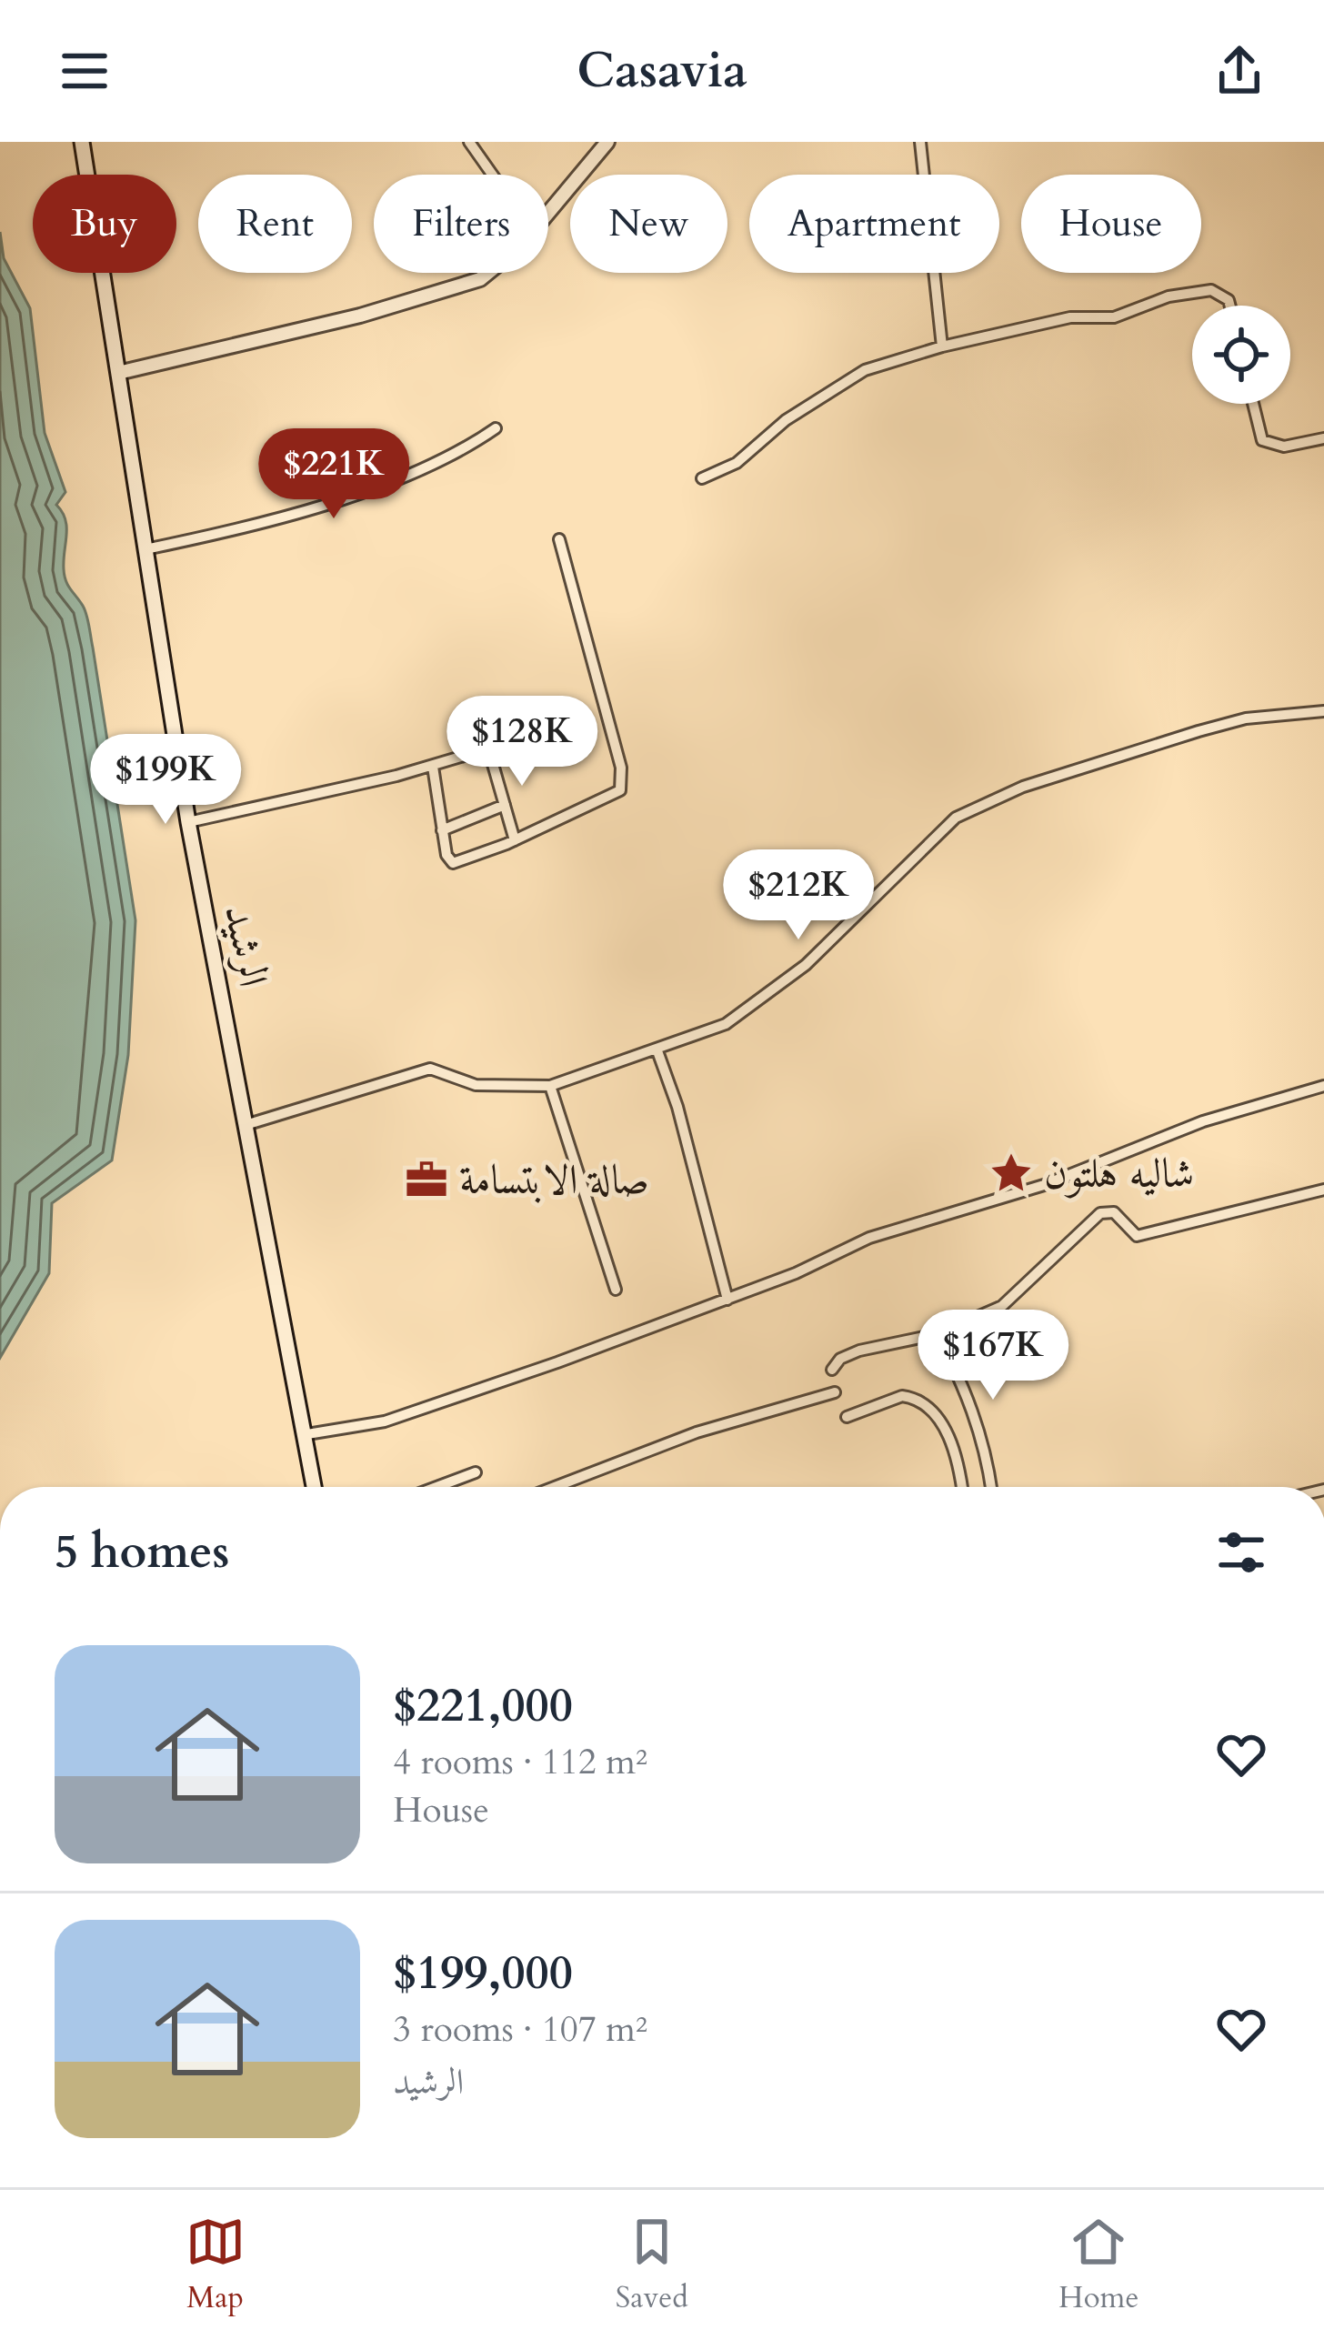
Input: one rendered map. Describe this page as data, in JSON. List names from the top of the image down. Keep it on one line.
{"streets":{"main road":["الرشيد"]},"places":{"place":["شاليه هلتون"],"office":["صالة الابتسامة"]},"page":{"header":"Casavia","chip":["Buy","Rent","Filters","New","Apartment","House"],"price":["$221K","$128K","$199K","$212K","$167K"],"heading":"5 homes","list":[{"name":"$221,000","note":"4 rooms · 112 m² · House"},{"name":"$199,000","note":"3 rooms · 107 m² · الرشيد"}],"tabs":["Map","Saved","Home"]}}
